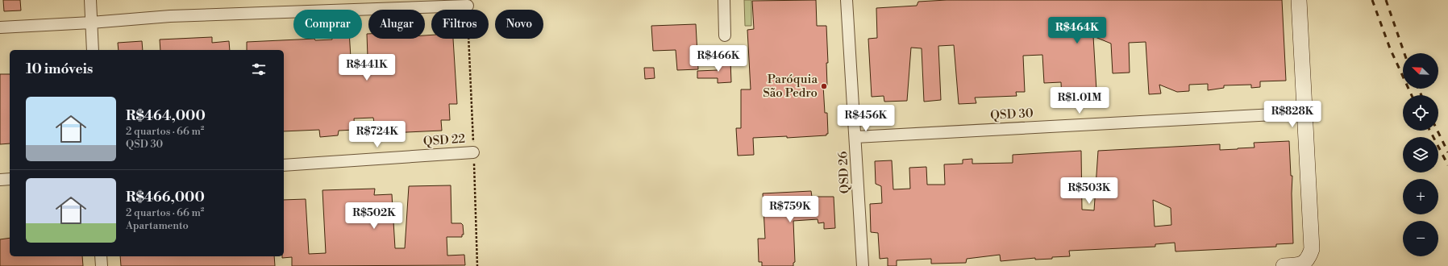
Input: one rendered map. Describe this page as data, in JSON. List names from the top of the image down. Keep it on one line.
{"streets":{"street":["QSD 30","QSD 22","QSD 26"]},"crossings":[["QSD 30","QSD 26"]],"places":["Paróquia São Pedro"],"north":"top left","page":{"chip":["Comprar","Alugar","Filtros","Novo"],"price":["R$464K","R$466K","R$441K","R$1.01M","R$828K","R$456K","R$724K","R$503K","R$759K","R$502K"],"heading":"10 imóveis","map_buttons":["+","−"],"list":[{"name":"R$464,000","note":"2 quartos · 66 m² · QSD 30"},{"name":"R$466,000","note":"2 quartos · 66 m² · Apartamento"}]}}
